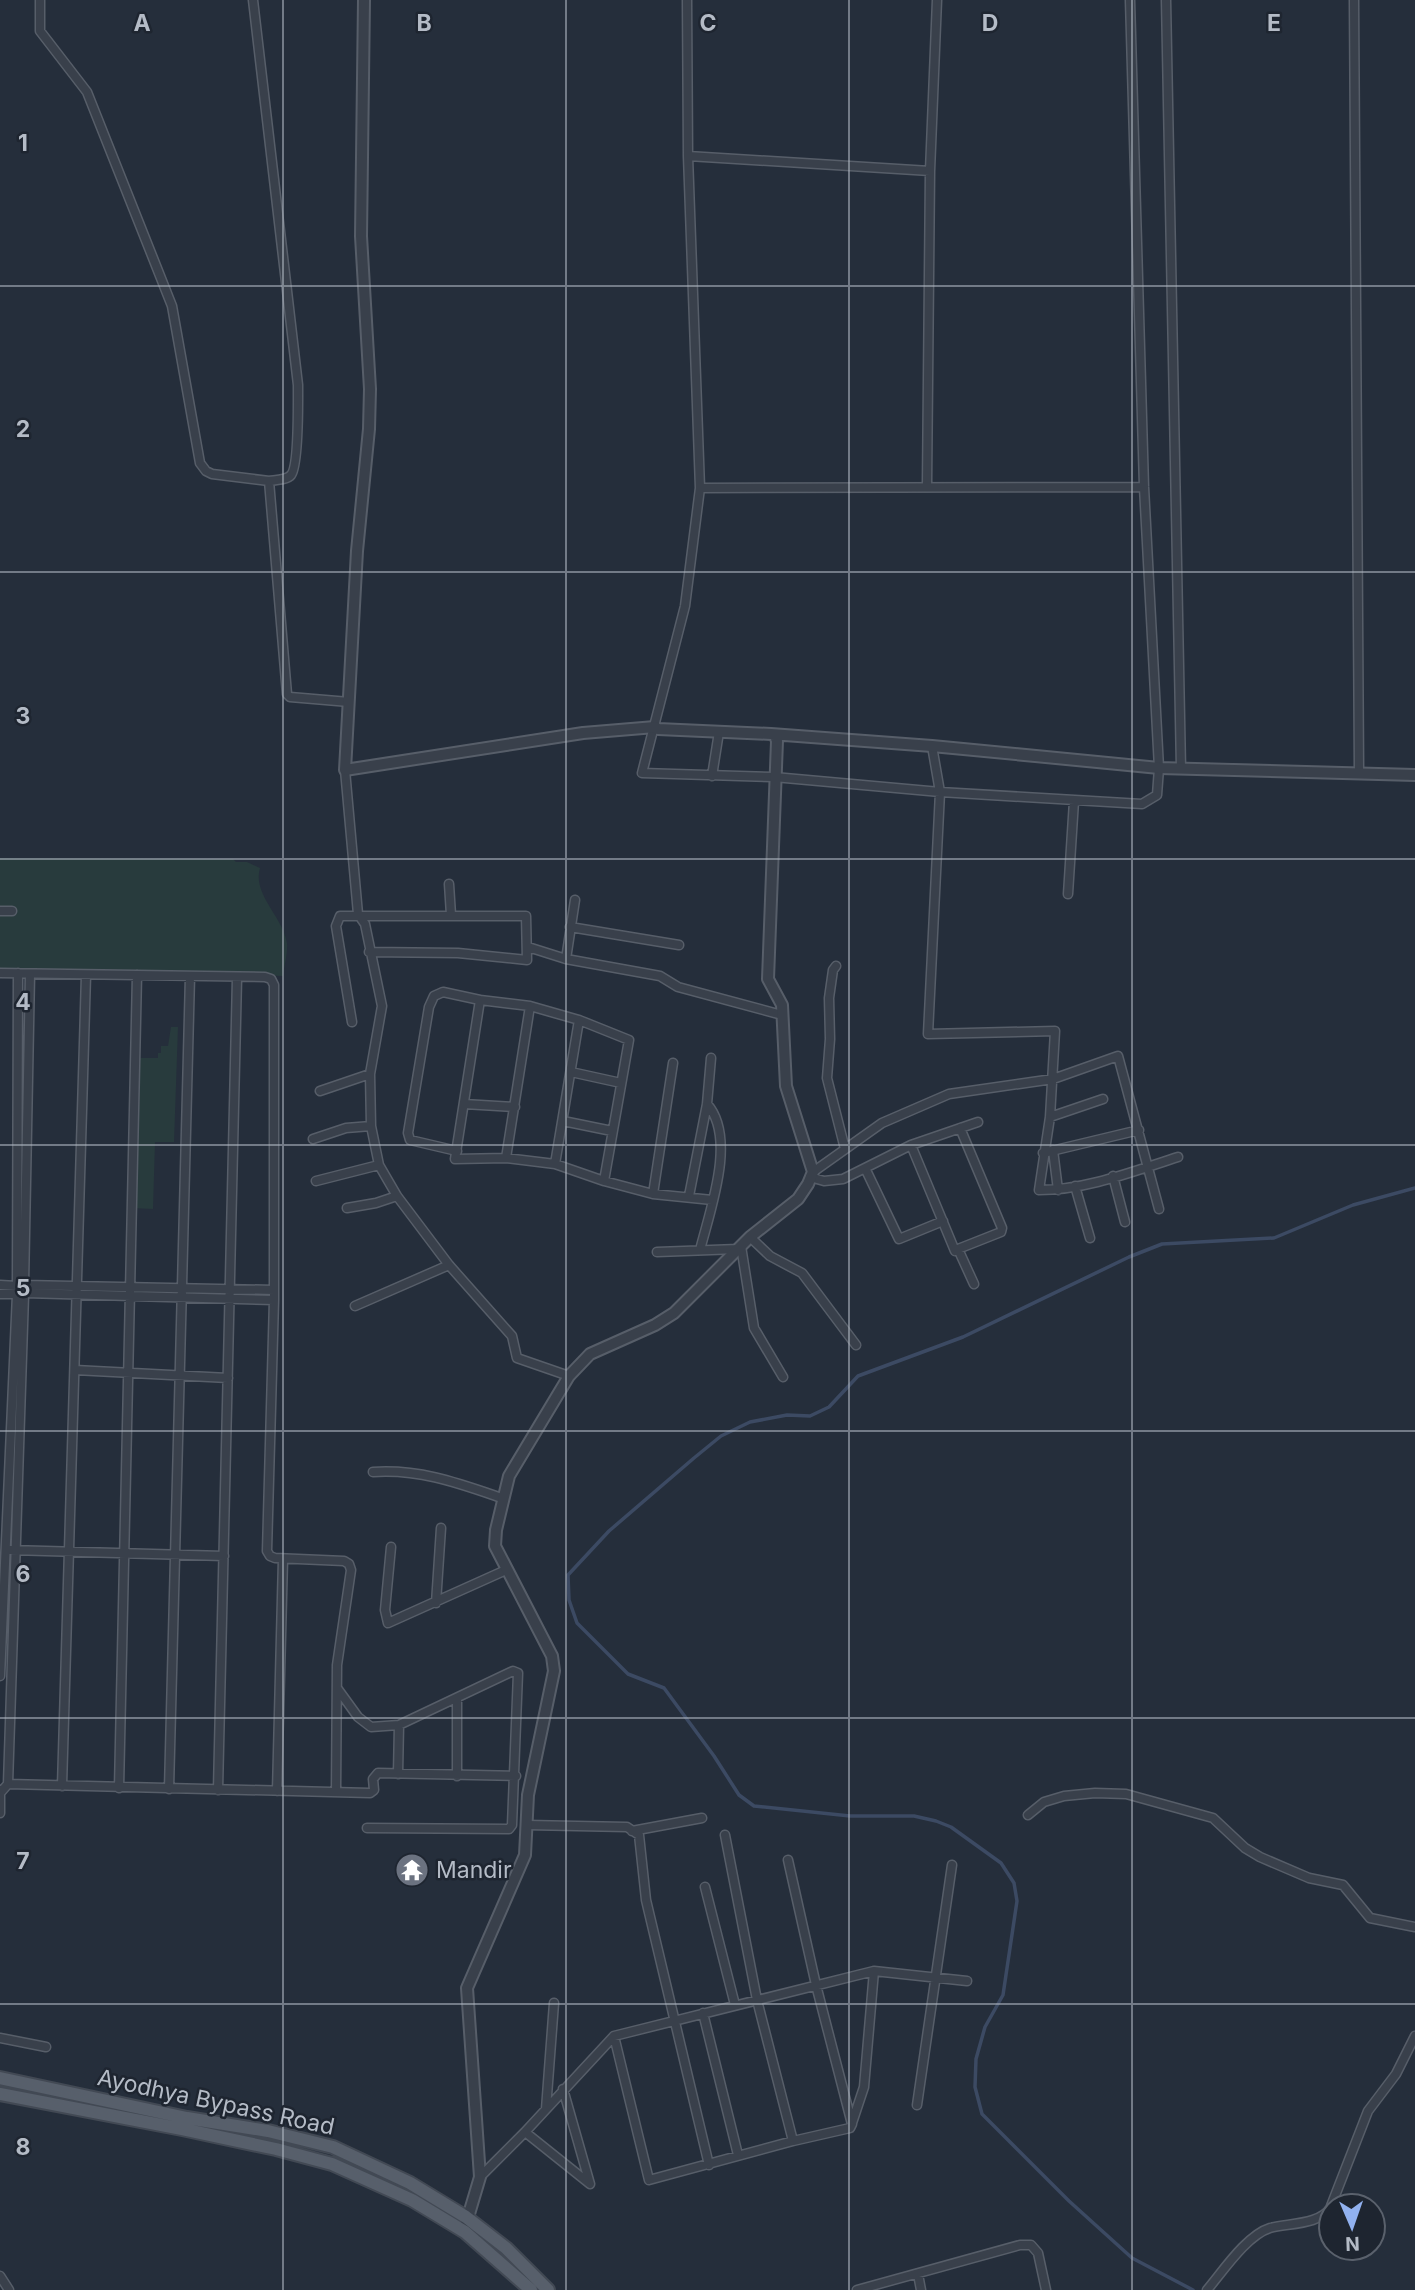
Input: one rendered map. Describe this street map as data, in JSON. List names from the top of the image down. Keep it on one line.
{"streets":{"main road":["Ayodhya Bypass Road"]},"places":{"temple":["Mandir"]},"north":"bottom","grid":{"columns":["A","B","C","D","E"],"rows":["1","2","3","4","5","6","7","8"]}}
